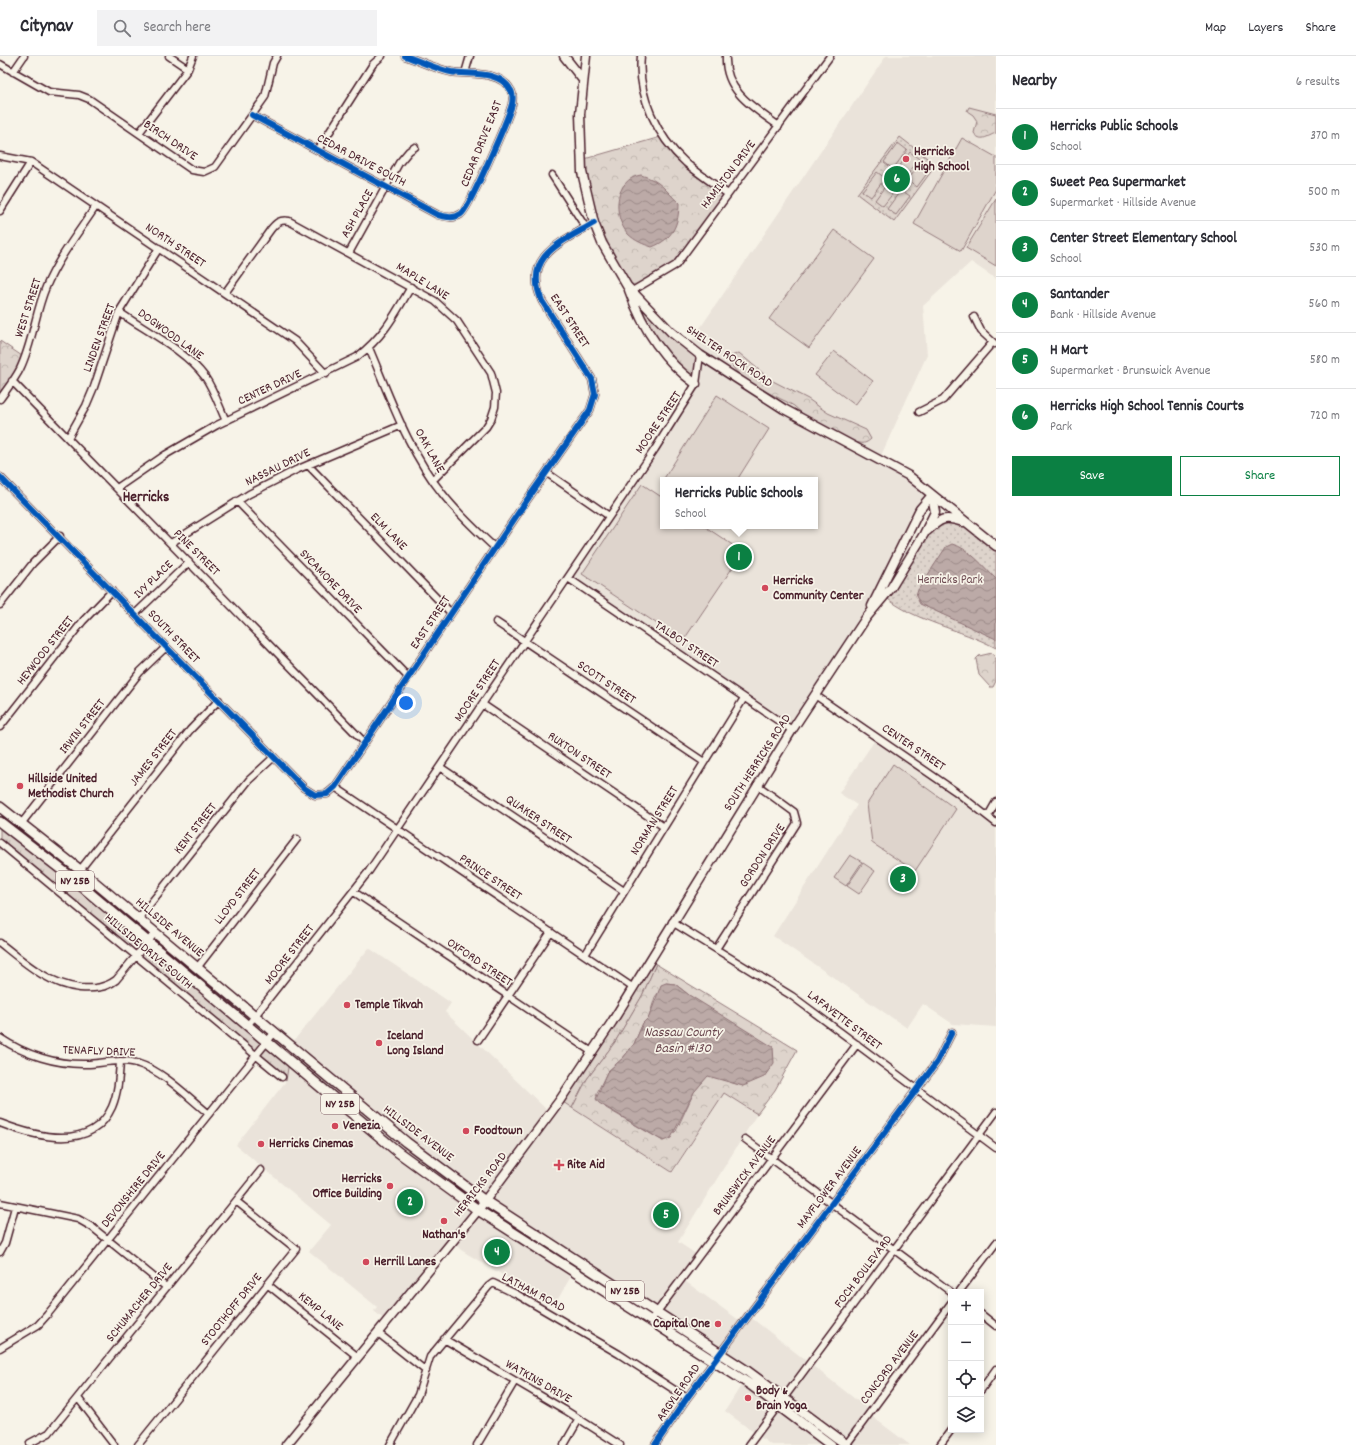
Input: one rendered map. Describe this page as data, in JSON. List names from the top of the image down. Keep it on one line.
{"streets":{"main road":["SHELTER ROCK ROAD","SOUTH HERRICKS ROAD","NY 25B","HILLSIDE AVENUE","HERRICKS ROAD"],"street":["BIRCH DRIVE","CEDAR DRIVE EAST","CEDAR DRIVE SOUTH","HAMILTON DRIVE","ASH PLACE","NORTH STREET","MAPLE LANE","WEST STREET","EAST STREET","DOGWOOD LANE","LINDEN STREET","CENTER DRIVE","MOORE STREET","OAK LANE","NASSAU DRIVE","ELM LANE","PINE STREET","IVY PLACE","SYCAMORE DRIVE","SOUTH STREET","TALBOT STREET","HEYWOOD STREET","SCOTT STREET","IRWIN STREET","CENTER STREET","RUXTON STREET","JAMES STREET","QUAKER STREET","NORMAN STREET","KENT STREET","GORDON DRIVE","PRINCE STREET","LLOYD STREET","HILLSIDE DRIVE SOUTH","OXFORD STREET","LAFAYETTE STREET","TENAFLY DRIVE","BRUNSWICK AVENUE","MAYFLOWER AVENUE","DEVONSHIRE DRIVE","FOCH BOULEVARD","LATHAM ROAD","SCHUMACHER DRIVE","STOOTHOFF DRIVE","KEMP LANE","CONCORD AVENUE","WATKINS DRIVE","ARGYLE ROAD"]},"crossings":[["BIRCH DRIVE","CEDAR DRIVE SOUTH"],["CEDAR DRIVE EAST","CEDAR DRIVE SOUTH"],["CEDAR DRIVE SOUTH","ASH PLACE"],["HAMILTON DRIVE","SHELTER ROCK ROAD"],["ASH PLACE","MAPLE LANE"],["NORTH STREET","MAPLE LANE"],["NORTH STREET","WEST STREET"],["NORTH STREET","LINDEN STREET"],["NORTH STREET","CENTER DRIVE"],["MAPLE LANE","CENTER DRIVE"],["MAPLE LANE","OAK LANE"],["WEST STREET","PINE STREET"],["EAST STREET","SHELTER ROCK ROAD"],["EAST STREET","OAK LANE"],["EAST STREET","ELM LANE"],["EAST STREET","PINE STREET"],["EAST STREET","SYCAMORE DRIVE"],["EAST STREET","SOUTH STREET"],["EAST STREET","PRINCE STREET"],["DOGWOOD LANE","LINDEN STREET"],["DOGWOOD LANE","CENTER DRIVE"],["LINDEN STREET","PINE STREET"],["SHELTER ROCK ROAD","MOORE STREET"],["SHELTER ROCK ROAD","SOUTH HERRICKS ROAD"],["CENTER DRIVE","OAK LANE"],["CENTER DRIVE","PINE STREET"],["MOORE STREET","TALBOT STREET"],["MOORE STREET","SCOTT STREET"],["MOORE STREET","RUXTON STREET"],["MOORE STREET","QUAKER STREET"],["MOORE STREET","PRINCE STREET"],["MOORE STREET","HILLSIDE AVENUE"],["MOORE STREET","OXFORD STREET"],["OAK LANE","NASSAU DRIVE"],["NASSAU DRIVE","ELM LANE"],["NASSAU DRIVE","PINE STREET"],["NASSAU DRIVE","SYCAMORE DRIVE"],["PINE STREET","IVY PLACE"],["IVY PLACE","SOUTH STREET"],["SOUTH STREET","HEYWOOD STREET"],["SOUTH STREET","IRWIN STREET"],["SOUTH STREET","JAMES STREET"],["SOUTH STREET","KENT STREET"],["SOUTH STREET","PRINCE STREET"],["TALBOT STREET","SOUTH HERRICKS ROAD"],["TALBOT STREET","NORMAN STREET"],["SCOTT STREET","NORMAN STREET"],["IRWIN STREET","HILLSIDE AVENUE"],["CENTER STREET","SOUTH HERRICKS ROAD"],["RUXTON STREET","NORMAN STREET"],["JAMES STREET","HILLSIDE AVENUE"],["SOUTH HERRICKS ROAD","GORDON DRIVE"],["SOUTH HERRICKS ROAD","LAFAYETTE STREET"],["SOUTH HERRICKS ROAD","HERRICKS ROAD"],["QUAKER STREET","NORMAN STREET"],["NORMAN STREET","PRINCE STREET"],["KENT STREET","HILLSIDE AVENUE"],["GORDON DRIVE","LAFAYETTE STREET"],["PRINCE STREET","HERRICKS ROAD"],["LLOYD STREET","HILLSIDE AVENUE"],["HILLSIDE AVENUE","BRUNSWICK AVENUE"],["HILLSIDE AVENUE","HERRICKS ROAD"],["HILLSIDE AVENUE","MAYFLOWER AVENUE"],["HILLSIDE AVENUE","DEVONSHIRE DRIVE"],["HILLSIDE AVENUE","FOCH BOULEVARD"],["HILLSIDE AVENUE","CONCORD AVENUE"],["HILLSIDE AVENUE","ARGYLE ROAD"],["HILLSIDE DRIVE SOUTH","DEVONSHIRE DRIVE"],["OXFORD STREET","HERRICKS ROAD"],["LAFAYETTE STREET","BRUNSWICK AVENUE"],["LAFAYETTE STREET","HERRICKS ROAD"],["LAFAYETTE STREET","MAYFLOWER AVENUE"],["LAFAYETTE STREET","FOCH BOULEVARD"],["TENAFLY DRIVE","DEVONSHIRE DRIVE"],["HERRICKS ROAD","KEMP LANE"],["MAYFLOWER AVENUE","ARGYLE ROAD"],["LATHAM ROAD","WATKINS DRIVE"],["LATHAM ROAD","ARGYLE ROAD"],["SCHUMACHER DRIVE","STOOTHOFF DRIVE"],["STOOTHOFF DRIVE","KEMP LANE"]],"districts":["Herricks"],"water":["Nassau County Basin #130"],"parks":["Herricks Park"],"places":{"other":["Herricks High School","Herricks Community Center","Hillside United Methodist Church","Temple Tikvah","Iceland Long Island","Venezia","Foodtown","Herricks Cinemas","Herricks Office Building","Nathan's","Herrill Lanes","Capital One","Body & Brain Yoga"],"health":["Rite Aid"]},"page":{"header":"Citynav","search":"Search here","nav":["Map","Layers","Share"],"heading":["Nearby","6 results"],"list":[{"mark":"1","name":"Herricks Public Schools","note":"School","value":"370 m"},{"mark":"2","name":"Sweet Pea Supermarket","note":"Supermarket · Hillside Avenue","value":"500 m"},{"mark":"3","name":"Center Street Elementary School","note":"School","value":"530 m"},{"mark":"4","name":"Santander","note":"Bank · Hillside Avenue","value":"560 m"},{"mark":"5","name":"H Mart","note":"Supermarket · Brunswick Avenue","value":"580 m"},{"mark":"6","name":"Herricks High School Tennis Courts","note":"Park","value":"720 m"}],"pins":["6","1","3","2","5","4"],"buttons":["Save","Share"],"popup":["Herricks Public Schools","School"],"map_buttons":["+","−"]}}
